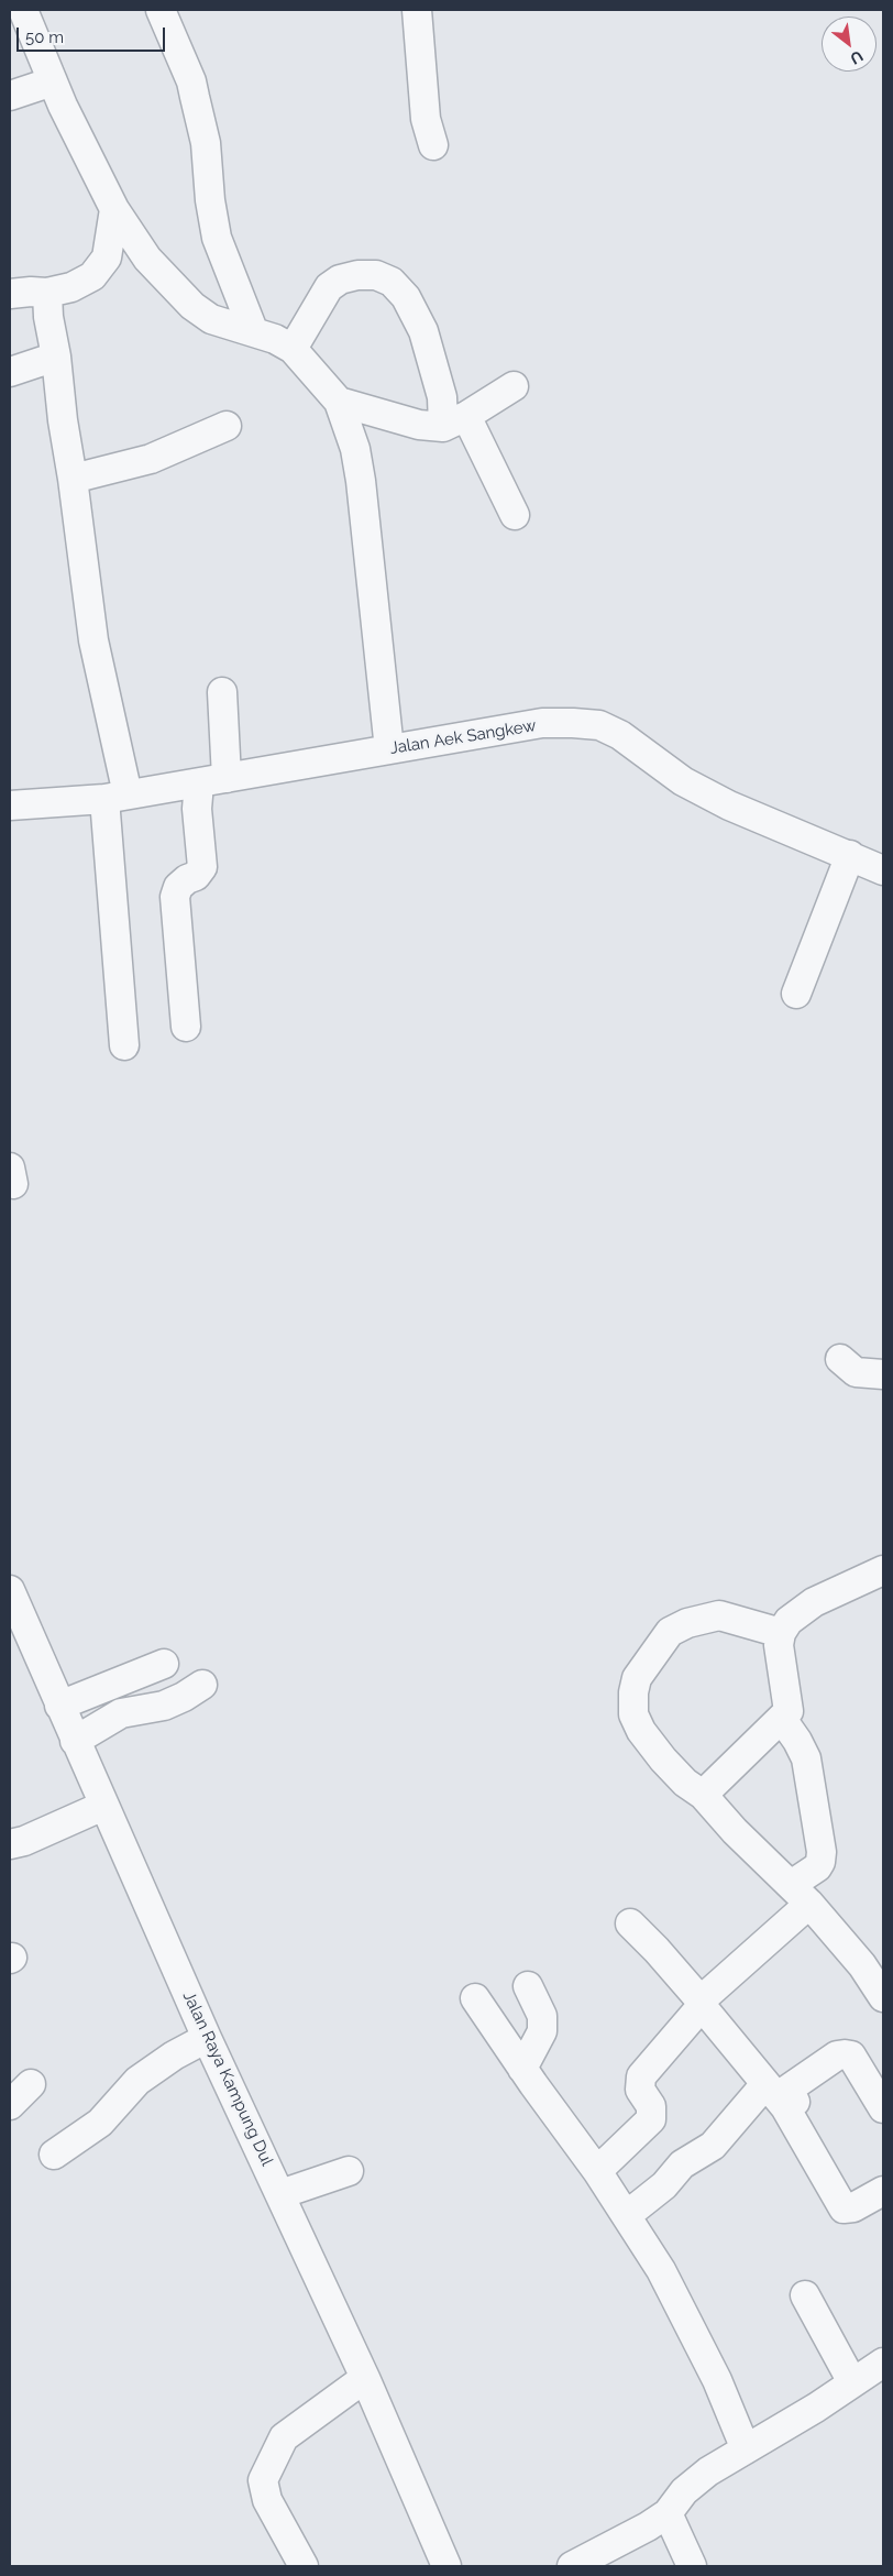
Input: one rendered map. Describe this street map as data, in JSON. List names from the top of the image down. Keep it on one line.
{"streets":{"street":["Jalan Aek Sangkew","Jalan Raya Kampung Dul"]},"scale_bar":"50 m","north":"bottom right"}
